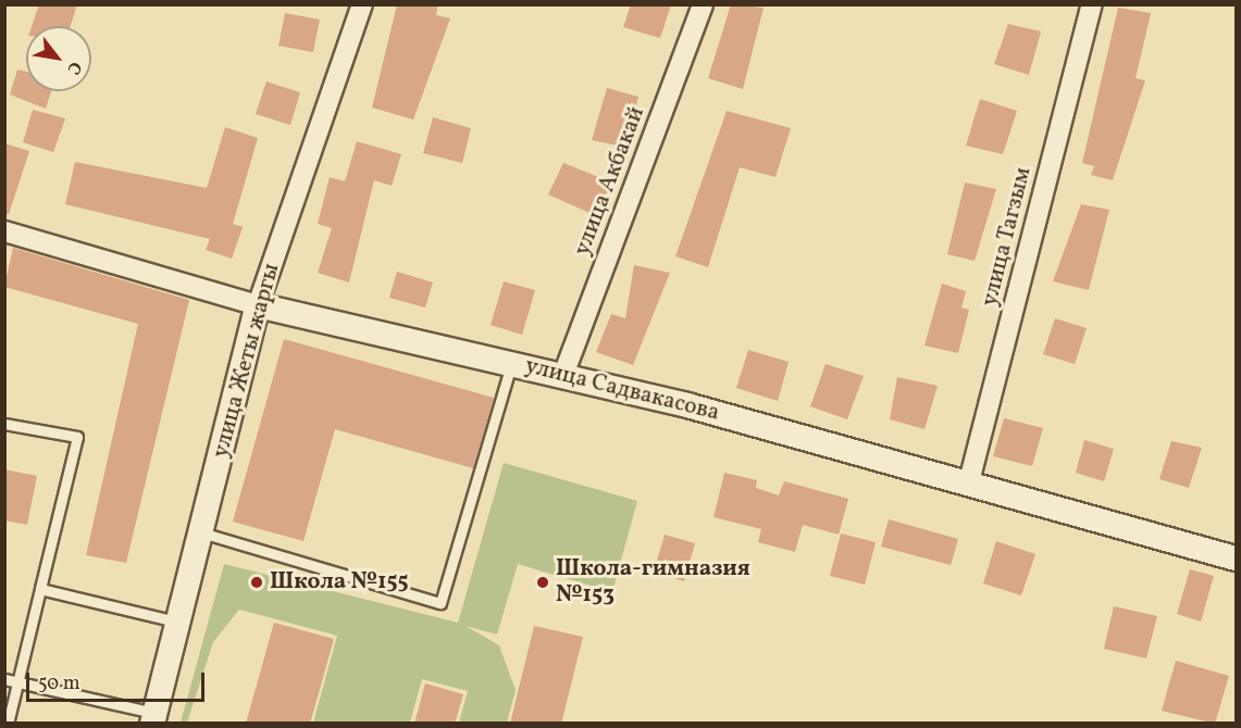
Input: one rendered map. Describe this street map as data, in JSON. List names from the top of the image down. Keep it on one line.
{"streets":{"street":["улица Акбакай","улица Тагзым","улица Жеты жаргы","улица Садвакасова"]},"crossings":[["улица Акбакай","улица Садвакасова"],["улица Тагзым","улица Садвакасова"],["улица Жеты жаргы","улица Садвакасова"]],"places":["Школа №155","Школа-гимназия №153"],"scale_bar":"50 m","north":"bottom right"}
